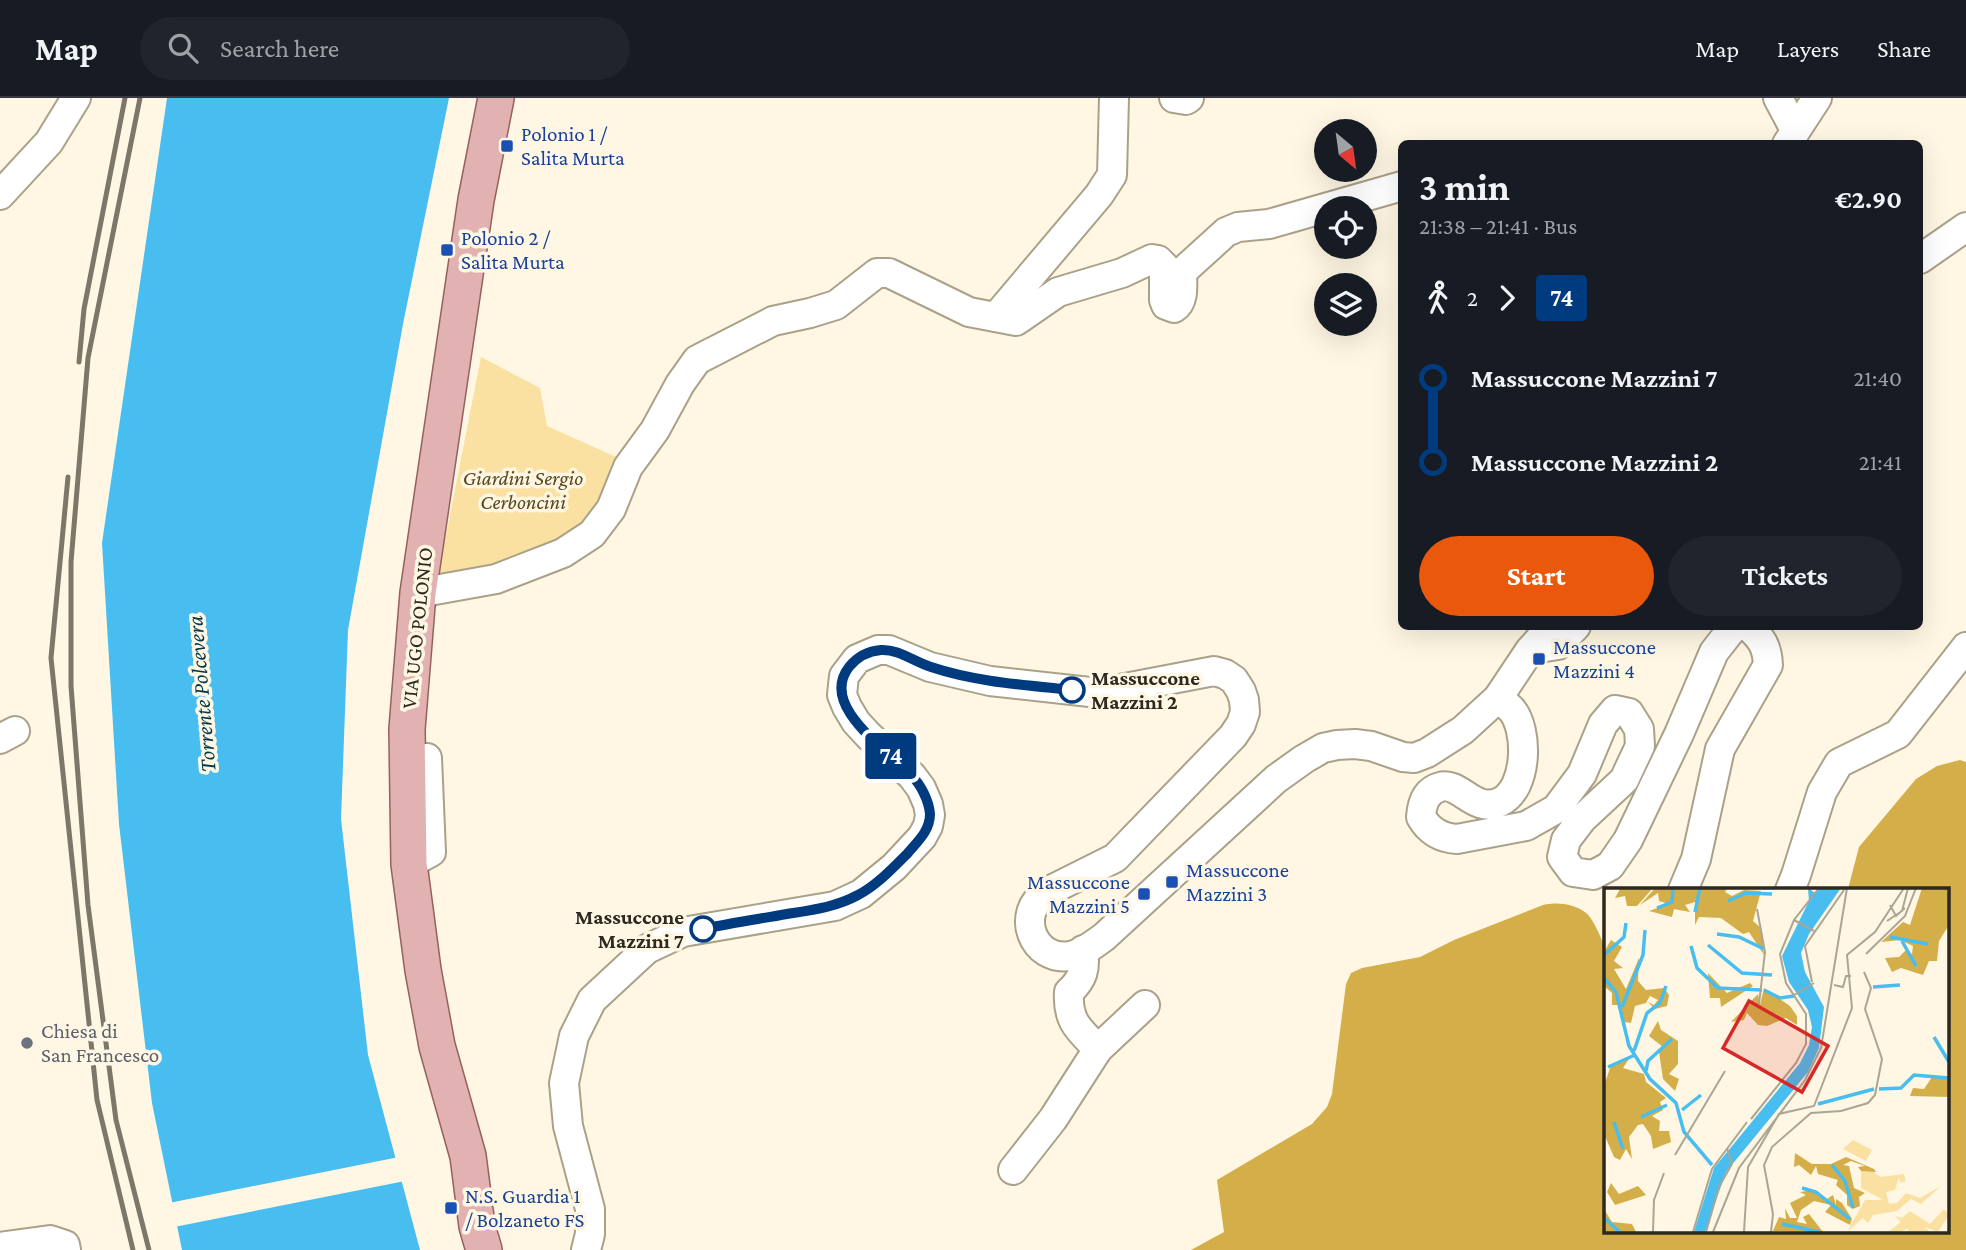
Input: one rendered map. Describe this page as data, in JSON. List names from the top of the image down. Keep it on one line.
{"streets":{"main road":["VIA UGO POLONIO"]},"water":["Torrente Polcevera"],"parks":["Giardini Sergio Cerboncini"],"places":{"transit":["Polonio 1 / Salita Murta","Polonio 2 / Salita Murta","Massuccone Mazzini 4","Massuccone Mazzini 3","Massuccone Mazzini 5","N.S. Guardia 1 / Bolzaneto FS"],"other":["Massuccone Mazzini 2","Massuccone Mazzini 7","Chiesa di San Francesco"]},"lines":["bus line 74"],"north":"bottom right","page":{"header":"Map","search":"Search here","nav":["Map","Layers","Share"],"on_map":"74","heading":["3 min","21:38 – 21:41 · Bus","€2.90"],"legs":["2","74"],"list":[{"name":"Massuccone Mazzini 7","value":"21:40"},{"name":"Massuccone Mazzini 2","value":"21:41"}],"buttons":["Start","Tickets"]}}
